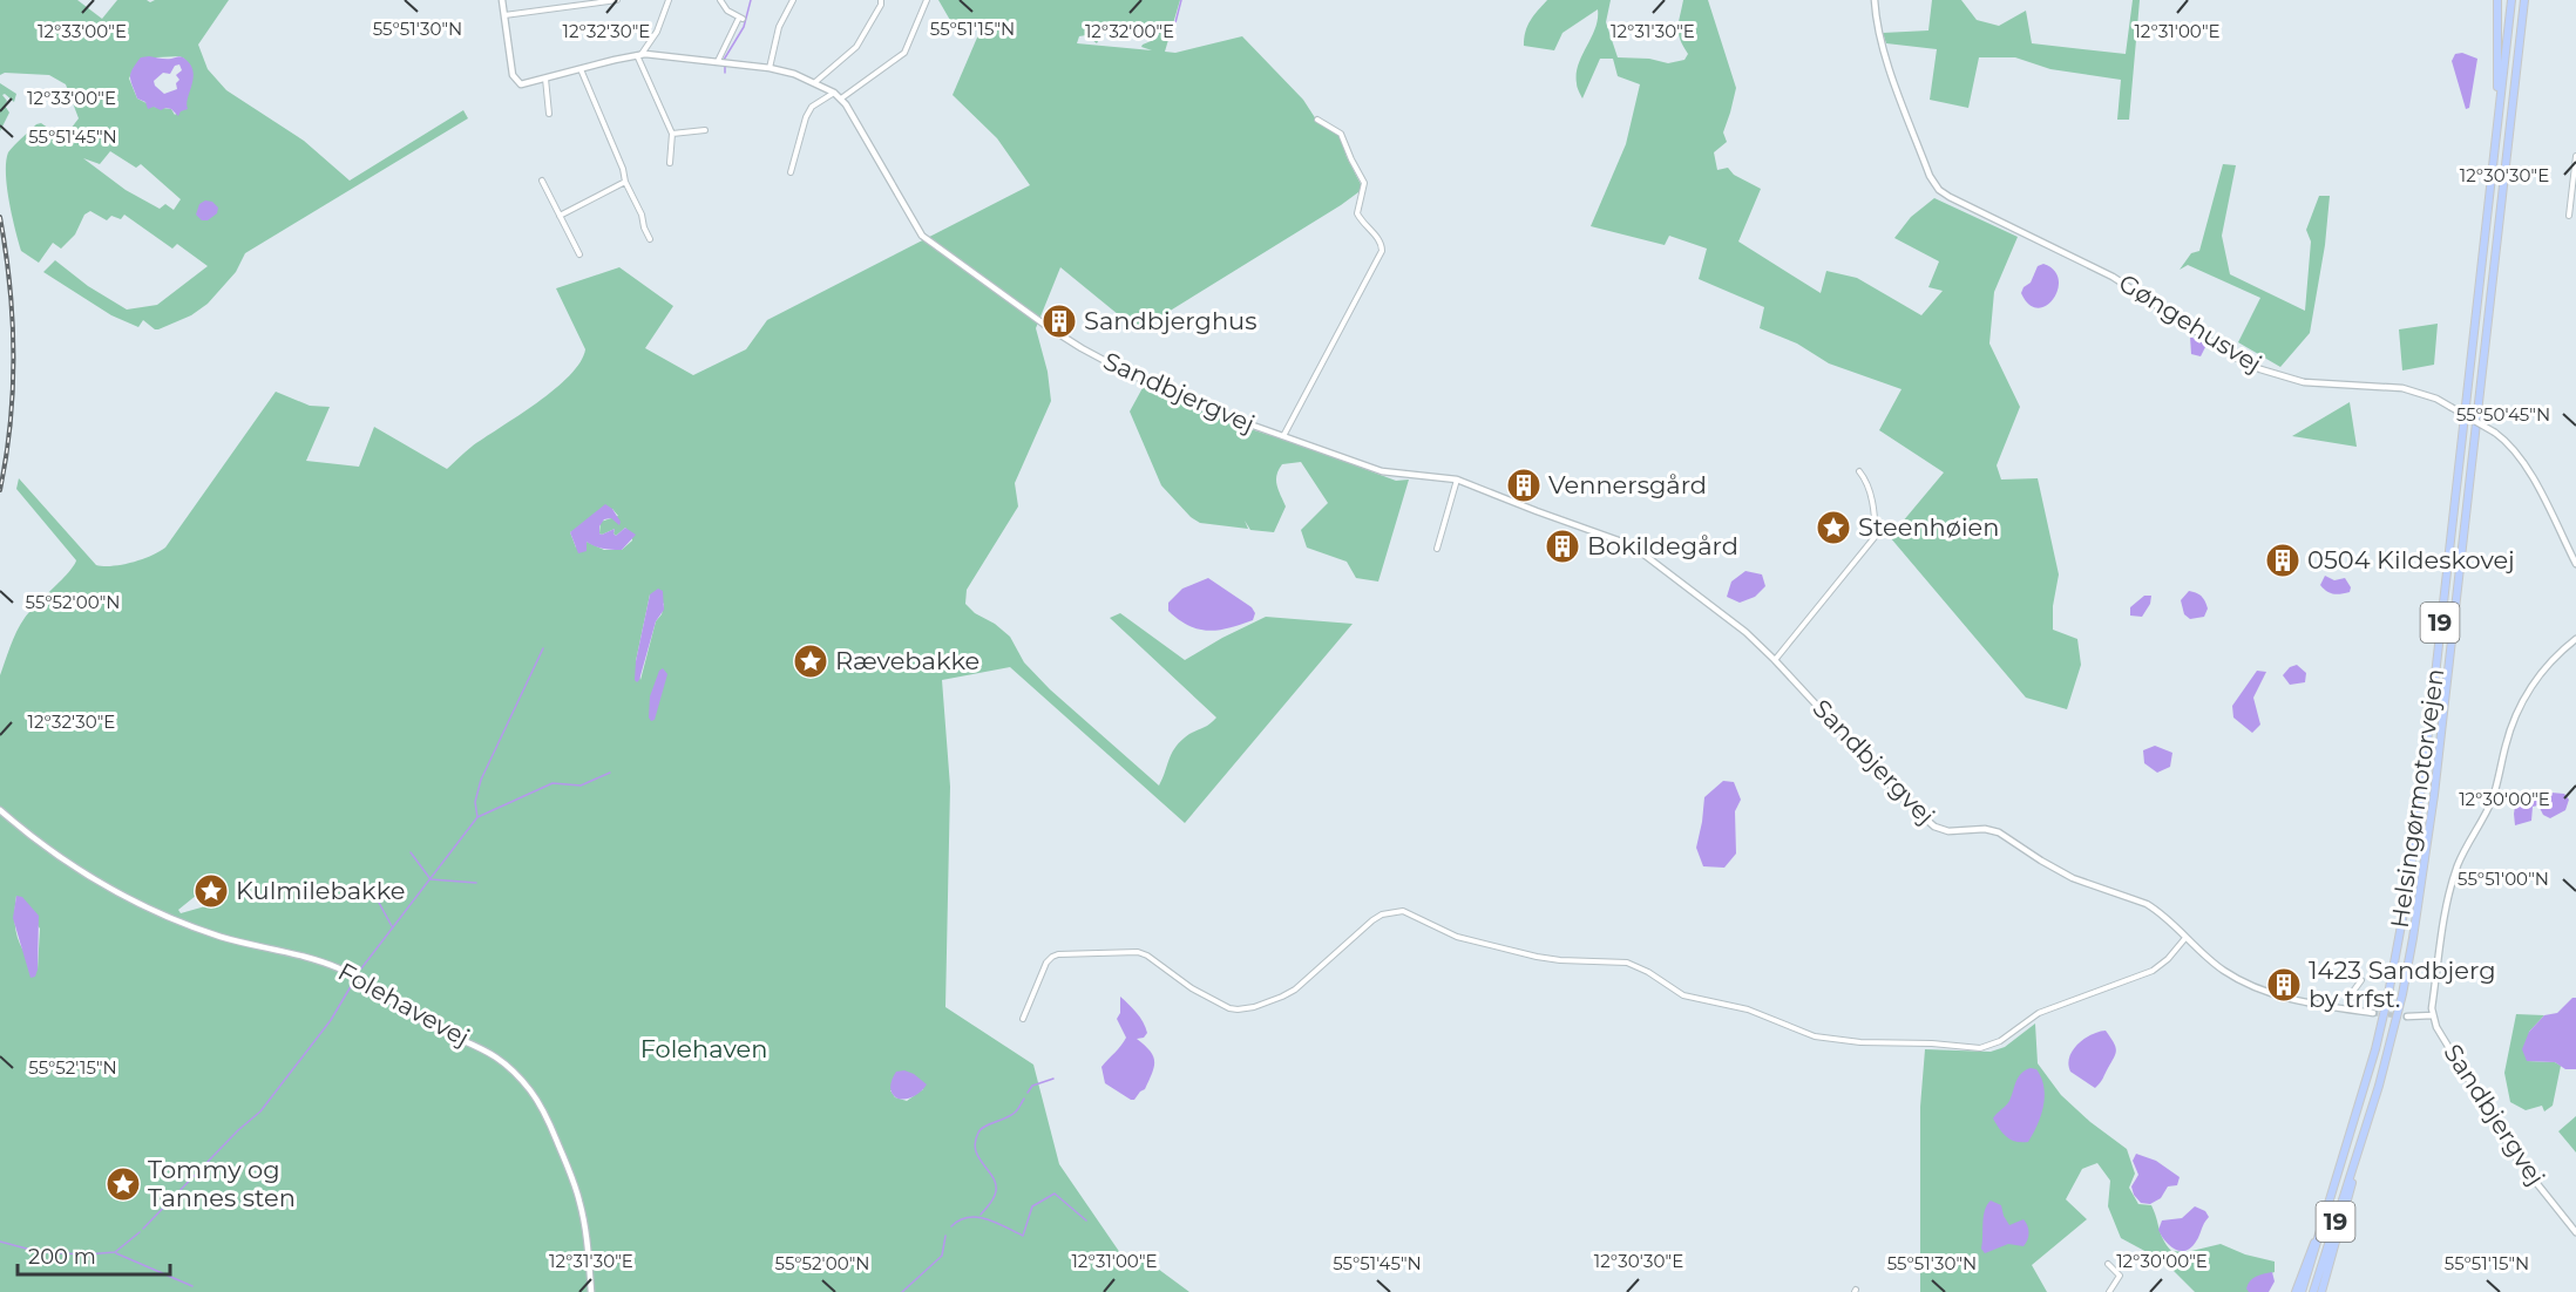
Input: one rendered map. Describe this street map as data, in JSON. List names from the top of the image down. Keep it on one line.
{"streets":{"highway":["19","Helsingørmotorvejen"],"street":["Gøngehusvej","Sandbjergvej","Folehavevej"]},"parks":["Folehaven"],"places":{"building":["Sandbjerghus","Vennersgård","Bokildegård","0504 Kildeskovej","1423 Sandbjerg by trfst."],"place":["Steenhøien","Rævebakke","Kulmilebakke","Tommy og Tannes sten"]},"scale_bar":"200 m","coordinates":["55°51'30\"N","55°51'15\"N","12°33'00\"E","12°32'30\"E","12°32'00\"E","12°31'30\"E","12°31'00\"E","55°51'45\"N","12°30'30\"E","55°50'45\"N","55°52'00\"N","12°30'00\"E","55°51'00\"N","55°52'15\"N"]}
